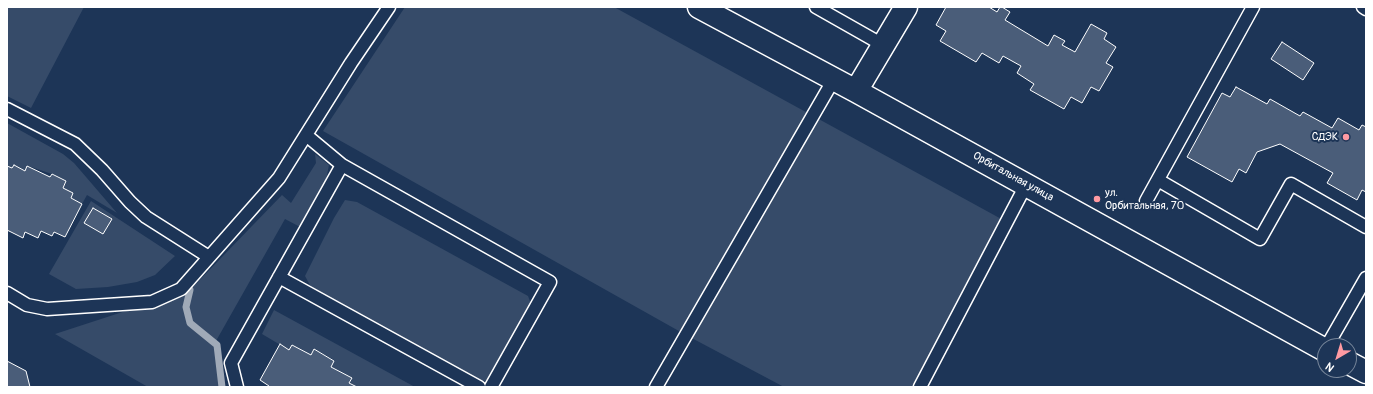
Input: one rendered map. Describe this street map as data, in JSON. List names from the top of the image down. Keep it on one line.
{"streets":{"street":["Орбитальная улица"]},"places":["СДЭК","ул. Орбитальная, 70"],"north":"bottom left"}
